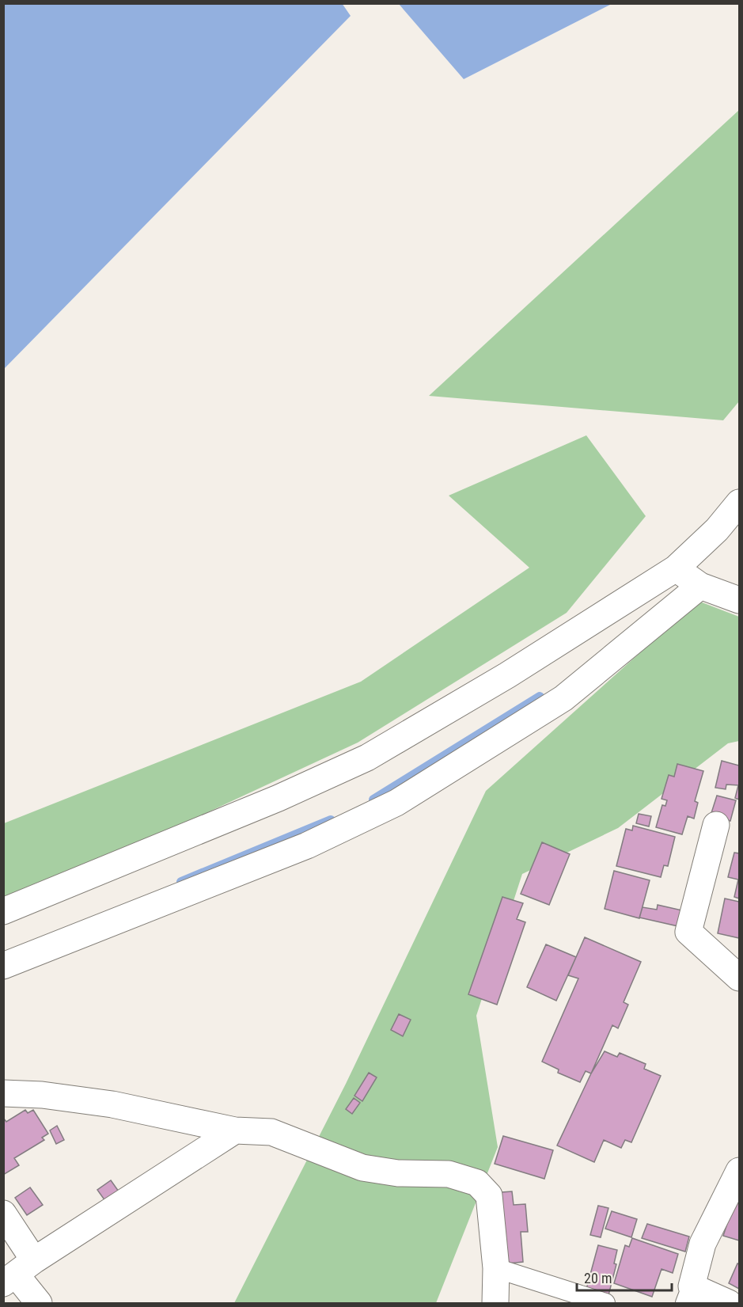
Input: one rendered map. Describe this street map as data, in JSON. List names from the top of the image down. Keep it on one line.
{"scale_bar":"20 m"}
